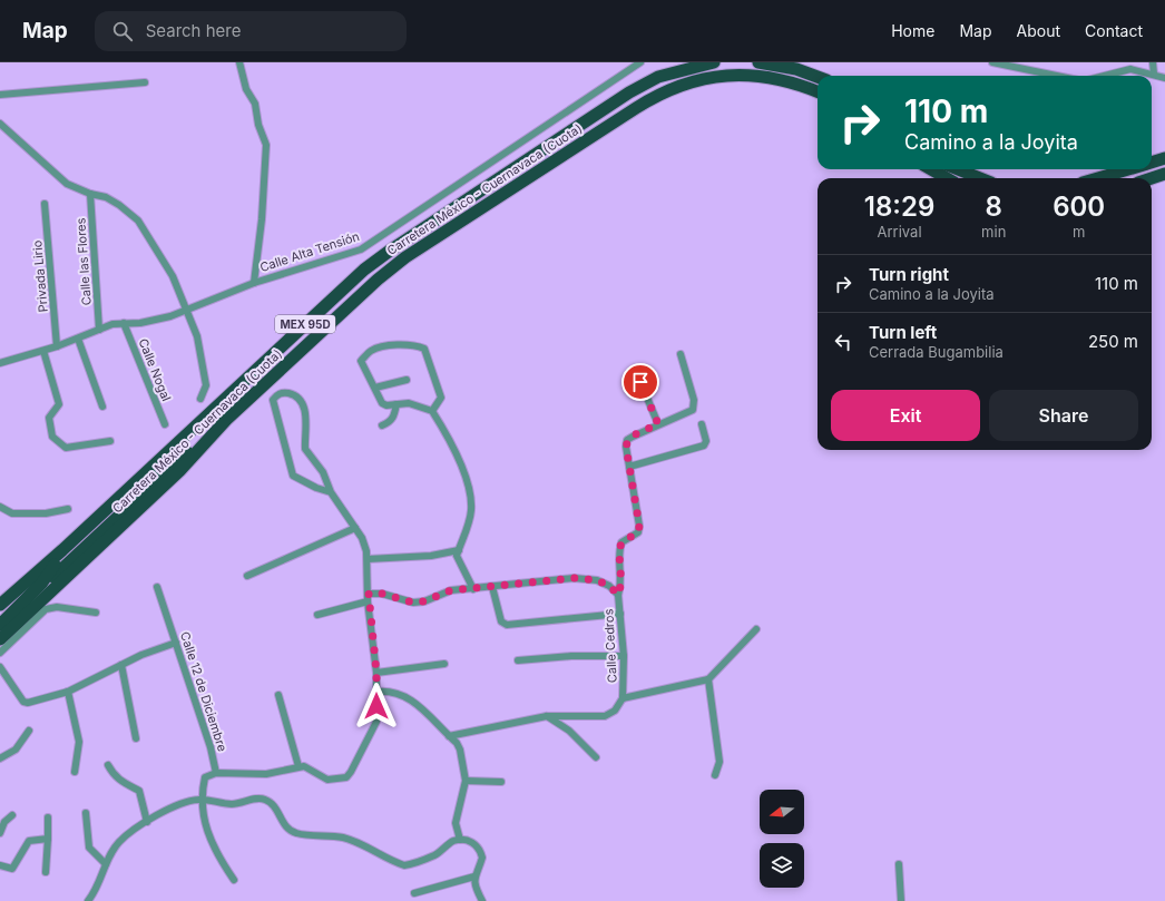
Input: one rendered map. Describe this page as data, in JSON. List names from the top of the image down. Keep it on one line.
{"streets":{"highway":["Carretera México - Cuernavaca (Cuota)","MEX 95D"],"street":["Calle Alta Tensión","Calle las Flores","Privada Lirio","Calle Nogal","Calle Cedros","Calle 12 de Diciembre"]},"crossings":[["Calle Alta Tensión","Calle las Flores"],["Calle Alta Tensión","Privada Lirio"],["Calle Alta Tensión","Calle Nogal"]],"north":"left","page":{"header":"Map","search":"Search here","nav":["Home","Map","About","Contact"],"turn":["110 m","Camino a la Joyita"],"eta":["18:29","Arrival","8","min","600","m"],"list":[{"name":"Turn right","note":"Camino a la Joyita","value":"110 m"},{"name":"Turn left","note":"Cerrada Bugambilia","value":"250 m"}],"buttons":["Exit","Share"]}}
